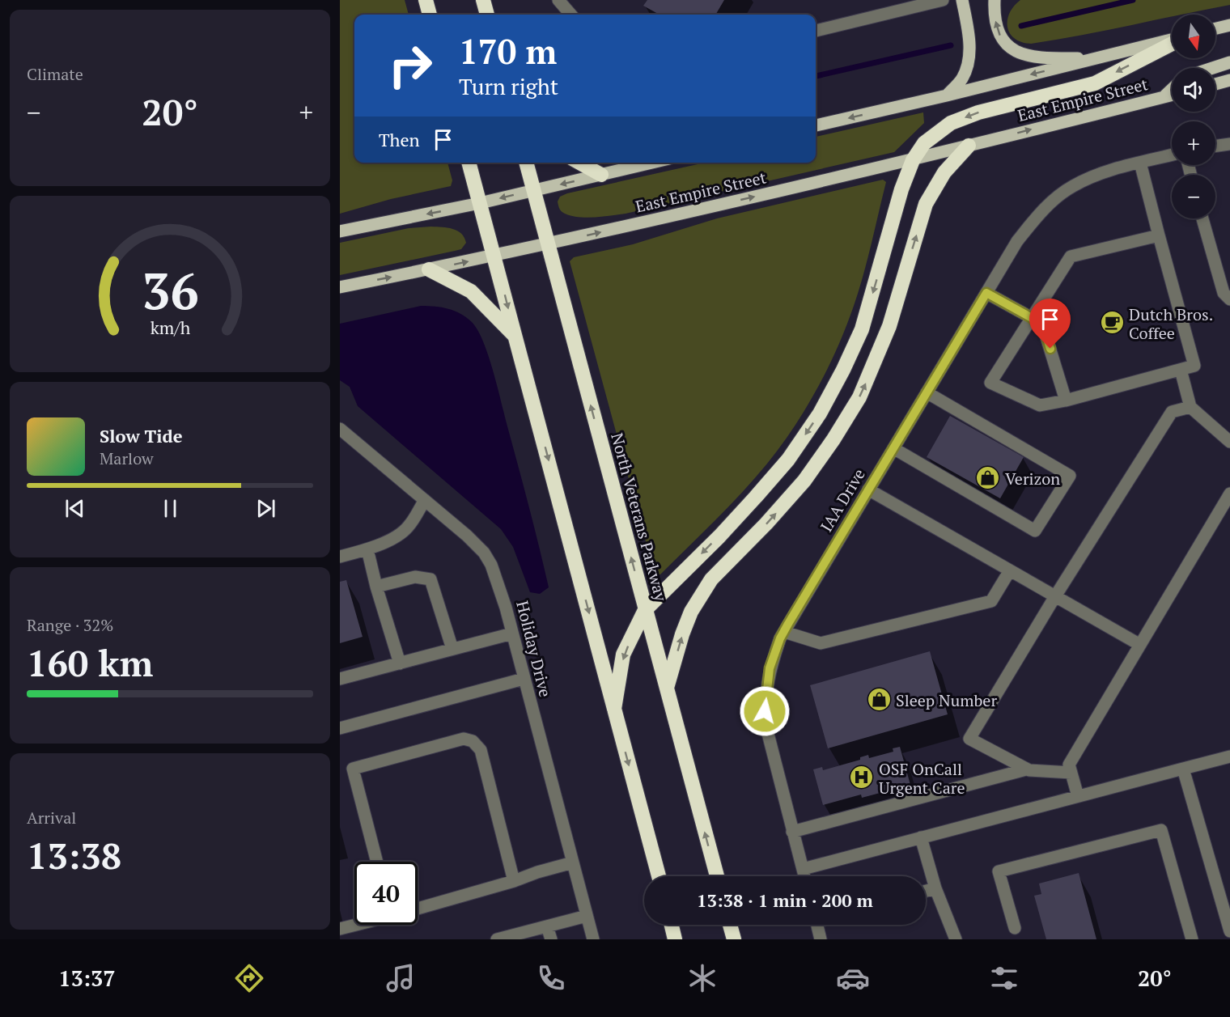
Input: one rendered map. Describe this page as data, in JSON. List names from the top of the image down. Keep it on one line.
{"streets":{"highway":["North Veterans Parkway"],"main road":["East Empire Street"],"street":["IAA Drive","Holiday Drive"]},"crossings":[["East Empire Street","North Veterans Parkway"]],"places":{"cafe":["Dutch Bros. Coffee"],"shop":["Verizon","Sleep Number"],"hospital":["OSF OnCall Urgent Care"]},"north":"bottom","page":{"tile":["Climate",["Range · 32%","160 km"],["Arrival","13:38"]],"map_buttons":["+","−"],"turn":["170 m","Turn right"],"heat":["−","20°","+"],"then":"Then","song":["Slow Tide","Marlow"],"limit":"40","trip":"13:38 · 1 min · 200 m","tabs":["13:37","20°"],"gauge":["36","km/h"]}}
